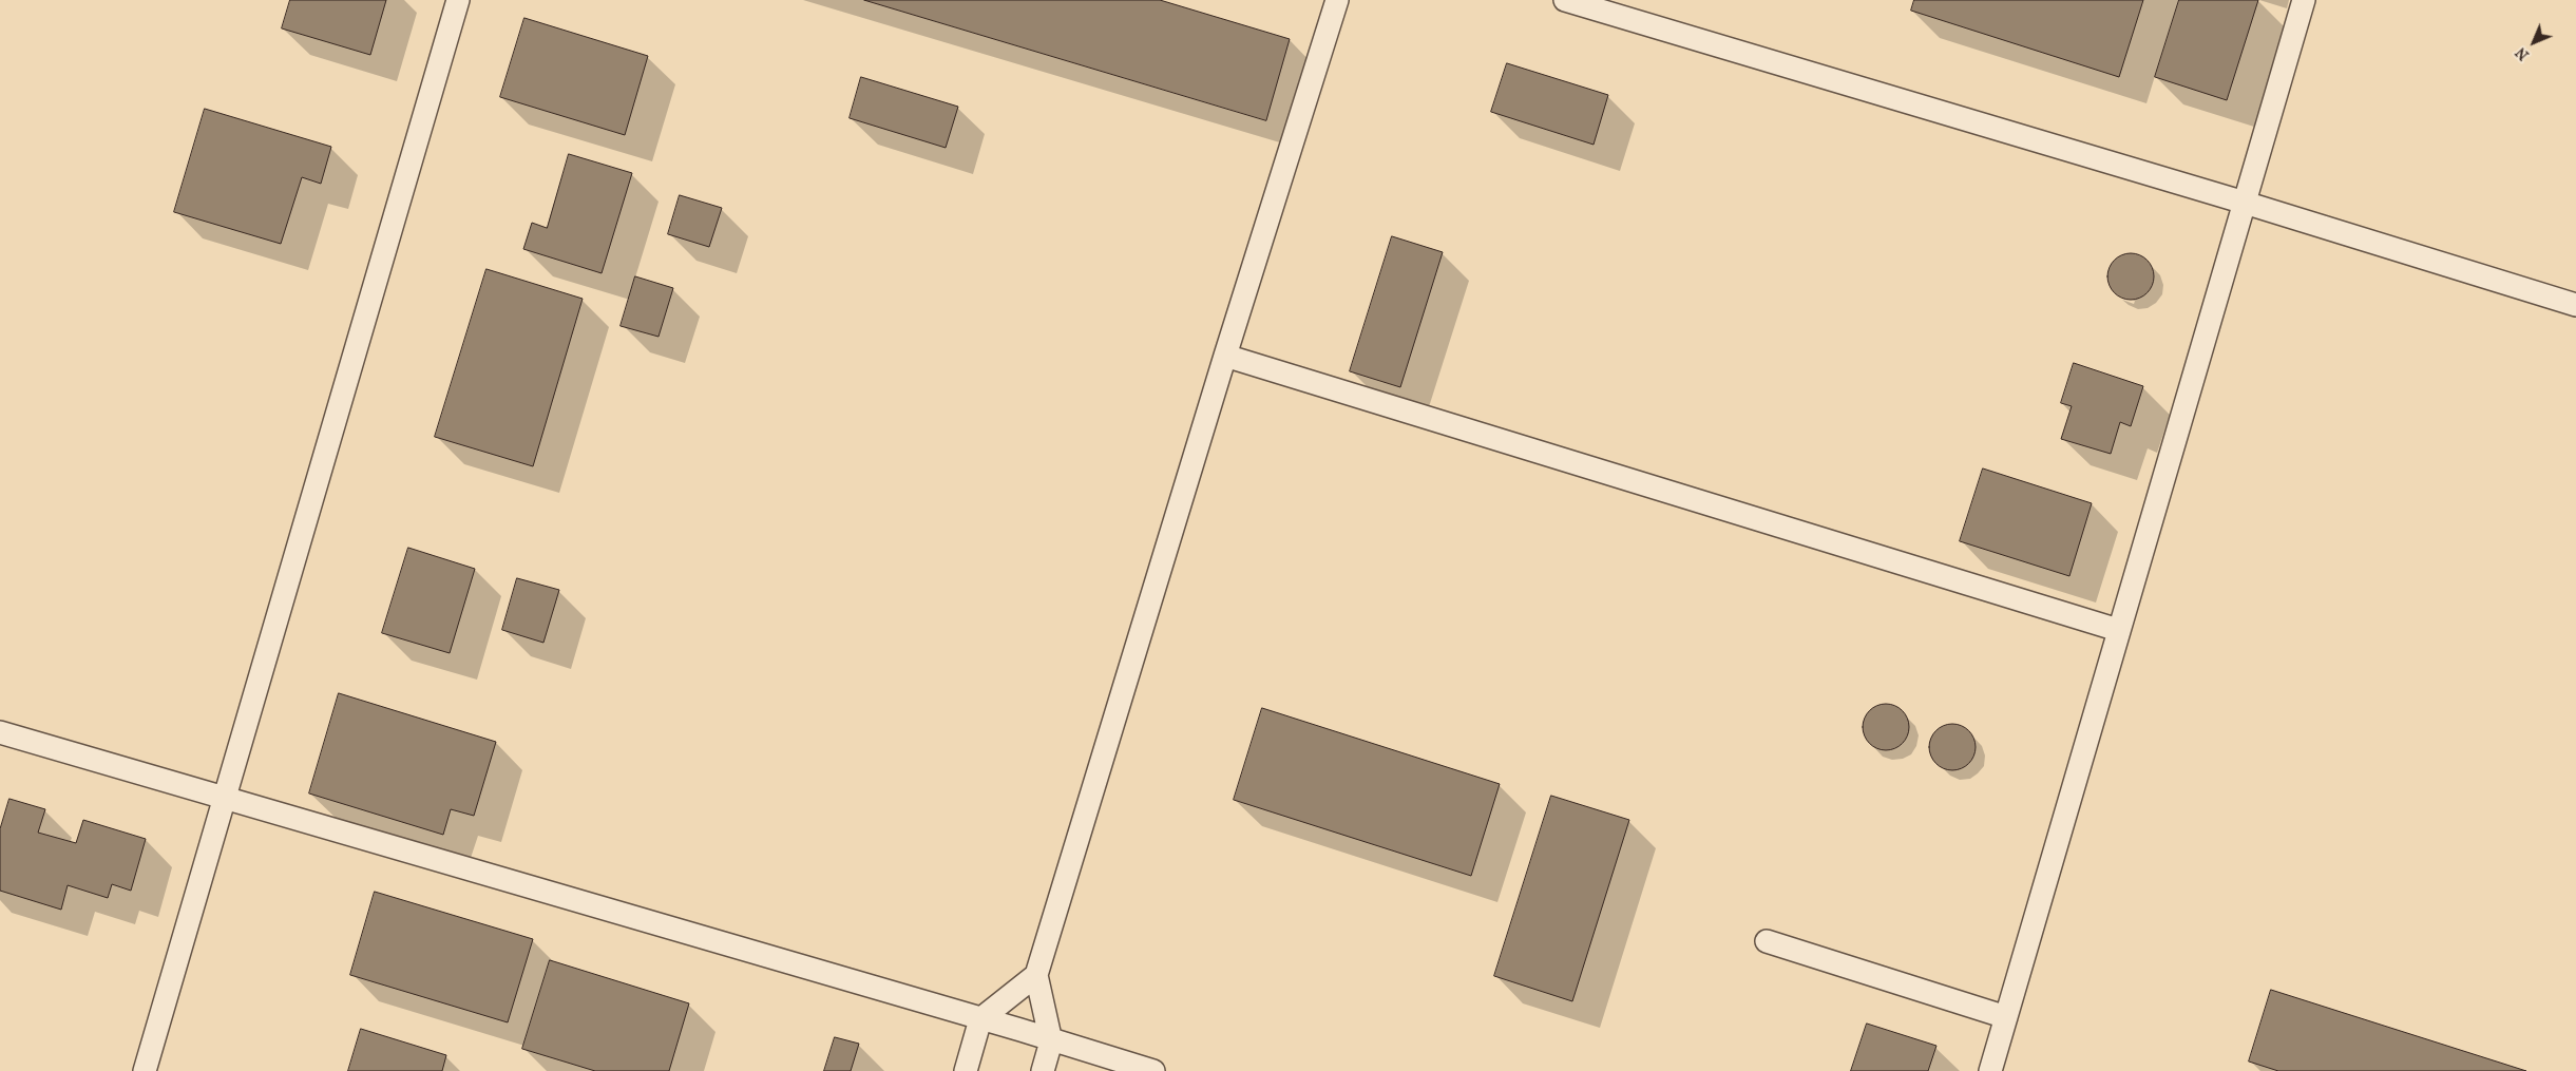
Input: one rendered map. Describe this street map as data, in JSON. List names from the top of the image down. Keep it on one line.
{"north":"bottom left"}
